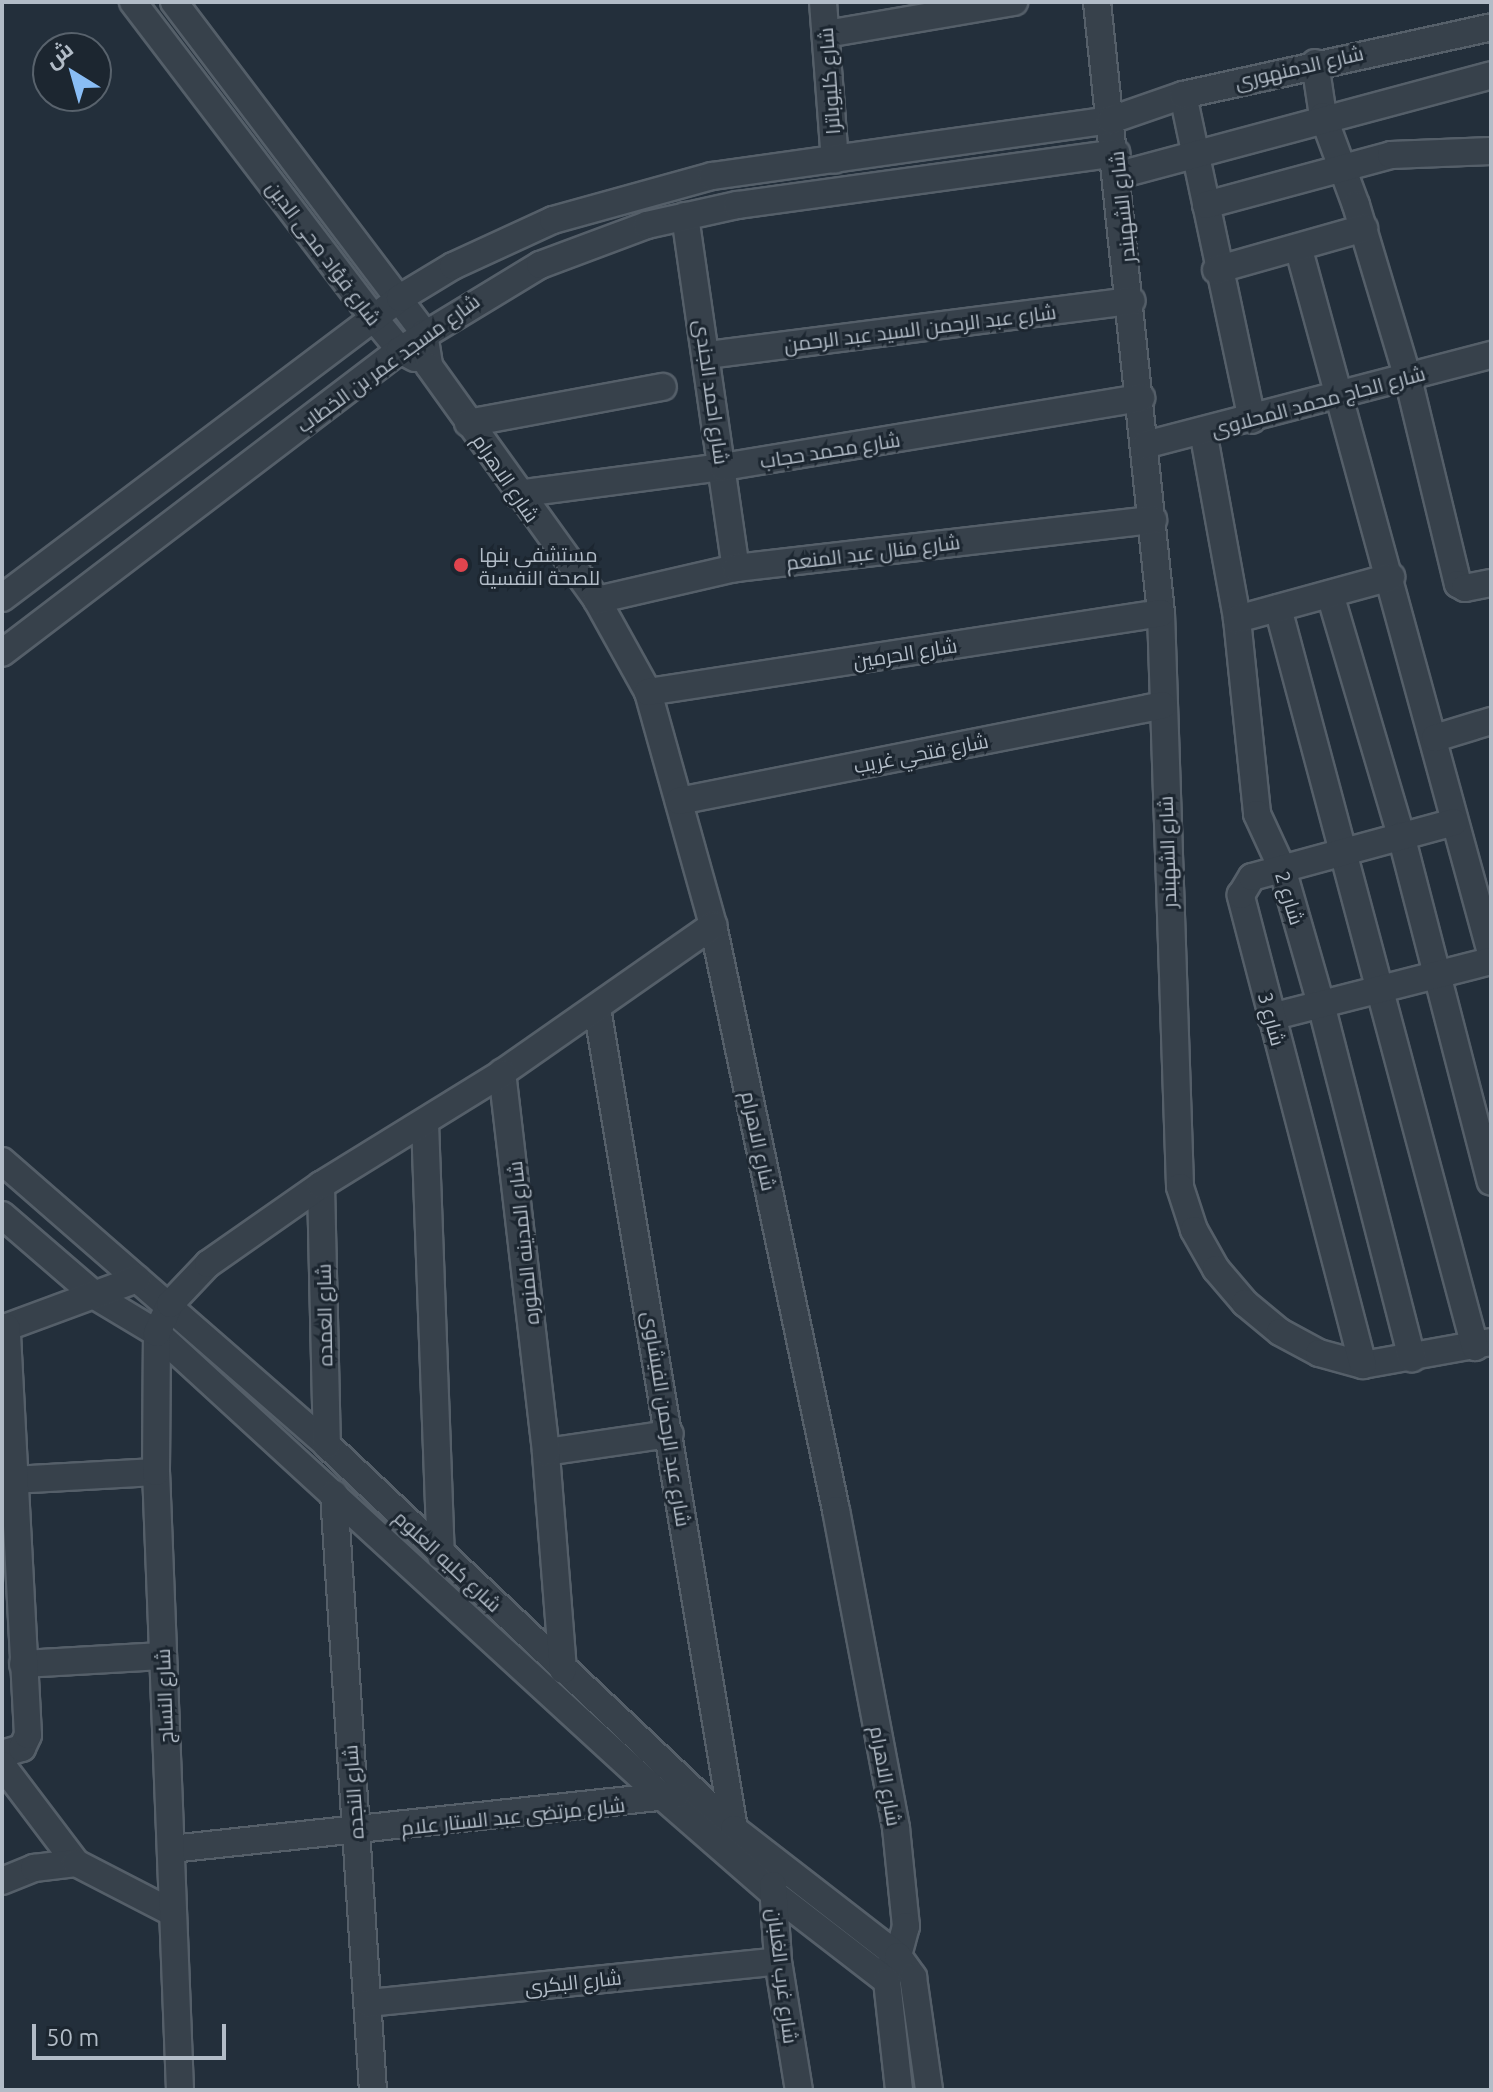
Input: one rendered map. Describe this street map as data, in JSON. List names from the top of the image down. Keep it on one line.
{"streets":{"street":["شارع الدمنهورى","شارع كليوباترا","شارع الشهبندر","شارع فؤاد محى الدين","شارع عبد الرحمن السيد عبد الرحمن","شارع مسجد عمر بن الخطاب","شارع احمد الجندى","شارع الحاج محمد المحلاوى","شارع محمد حجاب","شارع الاهرام","شارع منال عبد المنعم","شارع الحرمين","شارع فتحي غريب","شارع 2","شارع 3","شارع المدينه المنوره","شارع العمده","شارع عبد الرحمن الفيشاوى","شارع كليه العلوم","شارع النساج","شارع النجده","شارع مرتضى عبد الستار علام","شارع غرب الغلبان","شارع البكرى"]},"crossings":[["شارع الدمنهورى","شارع الشهبندر"],["شارع الدمنهورى","شارع مسجد عمر بن الخطاب"],["شارع كليوباترا","شارع مسجد عمر بن الخطاب"],["شارع الشهبندر","شارع عبد الرحمن السيد عبد الرحمن"],["شارع الشهبندر","شارع مسجد عمر بن الخطاب"],["شارع الشهبندر","شارع الحاج محمد المحلاوى"],["شارع الشهبندر","شارع محمد حجاب"],["شارع الشهبندر","شارع منال عبد المنعم"],["شارع الشهبندر","شارع الحرمين"],["شارع الشهبندر","شارع فتحي غريب"],["شارع الشهبندر","شارع 2"],["شارع الشهبندر","شارع 3"],["شارع فؤاد محى الدين","شارع مسجد عمر بن الخطاب"],["شارع فؤاد محى الدين","شارع الاهرام"],["شارع عبد الرحمن السيد عبد الرحمن","شارع احمد الجندى"],["شارع مسجد عمر بن الخطاب","شارع احمد الجندى"],["شارع احمد الجندى","شارع محمد حجاب"],["شارع احمد الجندى","شارع منال عبد المنعم"],["شارع الحاج محمد المحلاوى","شارع 2"],["شارع محمد حجاب","شارع الاهرام"],["شارع الاهرام","شارع منال عبد المنعم"],["شارع الاهرام","شارع الحرمين"],["شارع الاهرام","شارع فتحي غريب"],["شارع الاهرام","شارع كليه العلوم"],["شارع 2","شارع 3"],["شارع المدينه المنوره","شارع كليه العلوم"],["شارع المدينه المنوره","شارع النساج"],["شارع العمده","شارع كليه العلوم"],["شارع العمده","شارع النساج"],["شارع عبد الرحمن الفيشاوى","شارع كليه العلوم"],["شارع كليه العلوم","شارع النساج"],["شارع كليه العلوم","شارع النجده"],["شارع كليه العلوم","شارع مرتضى عبد الستار علام"],["شارع كليه العلوم","شارع غرب الغلبان"],["شارع النساج","شارع مرتضى عبد الستار علام"],["شارع النجده","شارع مرتضى عبد الستار علام"],["شارع النجده","شارع البكرى"],["شارع غرب الغلبان","شارع البكرى"]],"places":["مستشفى بنها للصحة النفسية"],"scale_bar":"50 m","north":"top left"}
